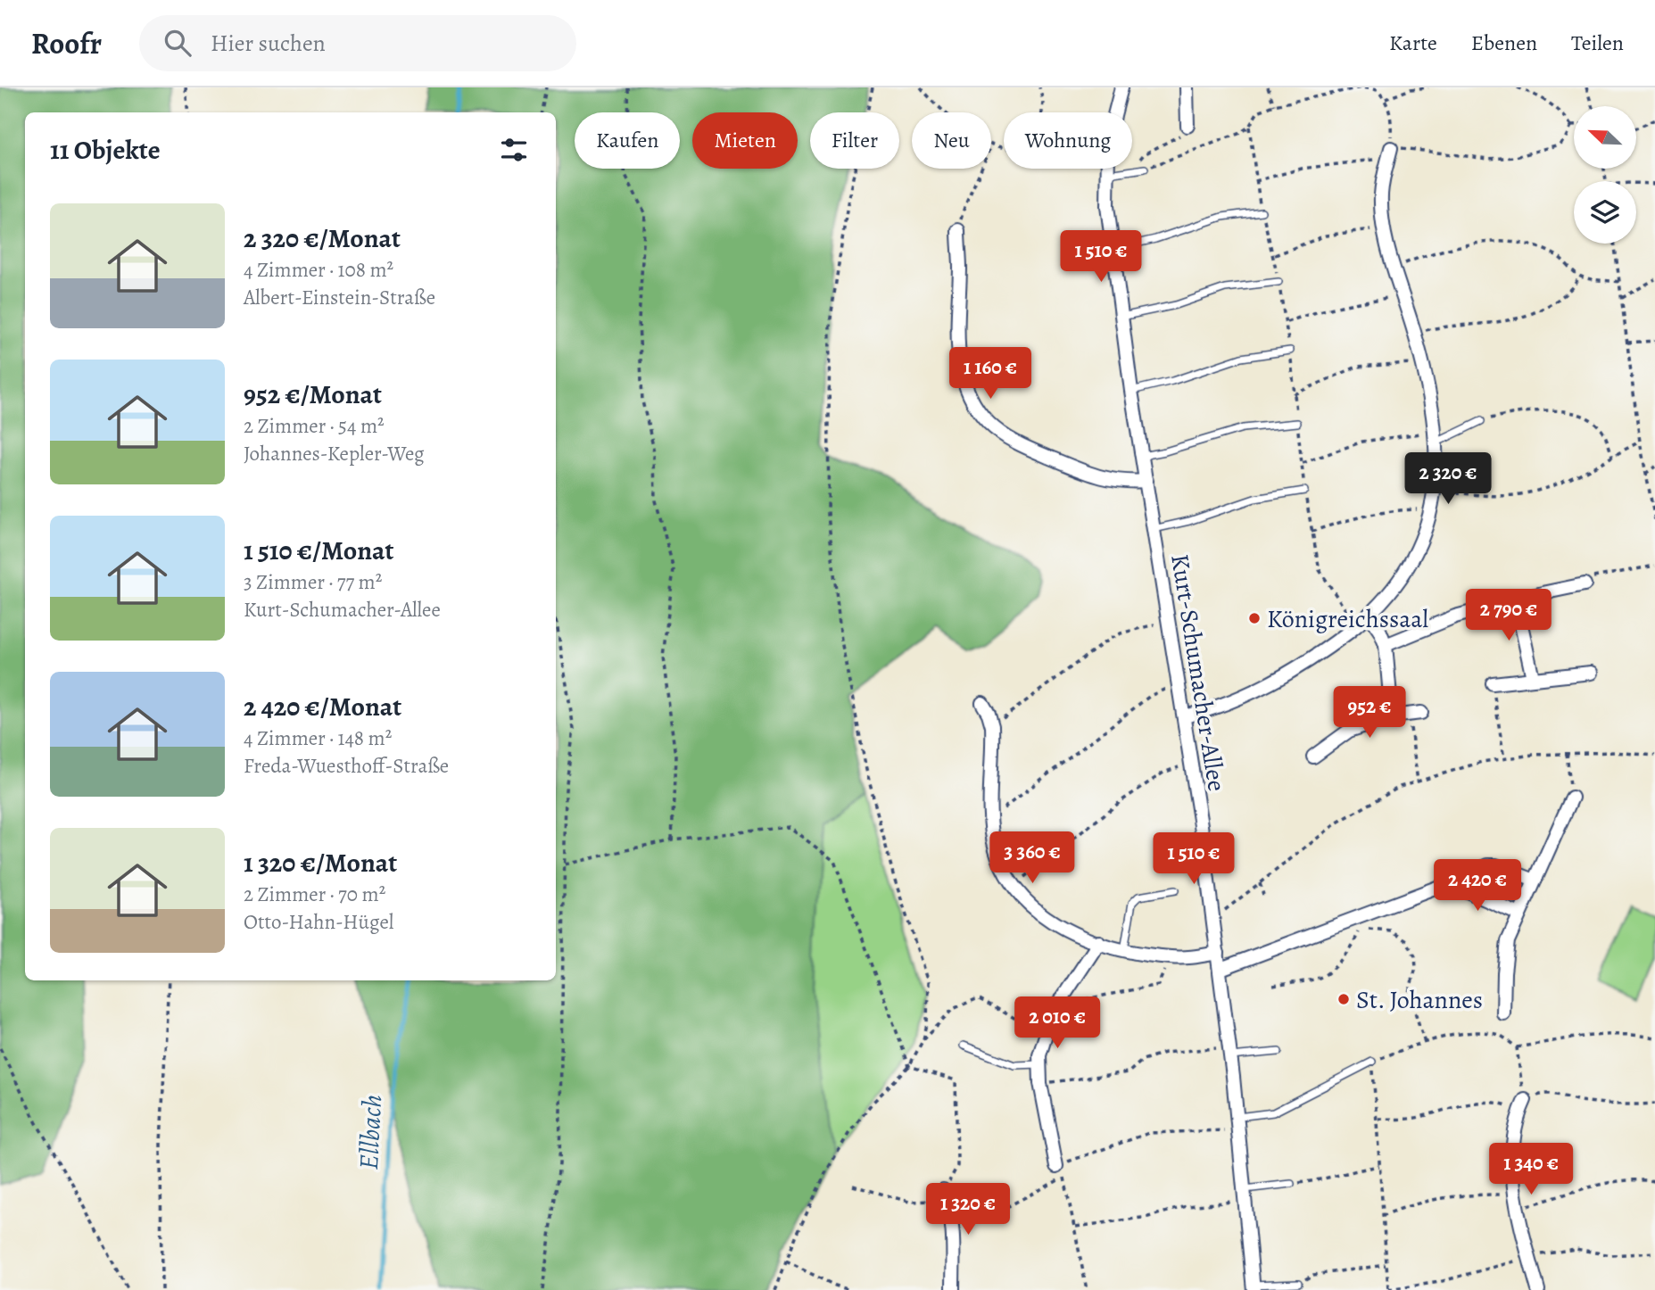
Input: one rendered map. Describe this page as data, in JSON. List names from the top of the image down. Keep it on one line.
{"streets":{"street":["Kurt-Schumacher-Allee"]},"water":["Ellbach"],"places":["Königreichssaal","St. Johannes"],"north":"top left","page":{"header":"Roofr","search":"Hier suchen","nav":["Karte","Ebenen","Teilen"],"chip":["Kaufen","Mieten","Filter","Neu","Wohnung"],"heading":"11 Objekte","list":[{"name":"2 320 €/Monat","note":"4 Zimmer · 108 m² · Albert-Einstein-Straße"},{"name":"952 €/Monat","note":"2 Zimmer · 54 m² · Johannes-Kepler-Weg"},{"name":"1 510 €/Monat","note":"3 Zimmer · 77 m² · Kurt-Schumacher-Allee"},{"name":"2 420 €/Monat","note":"4 Zimmer · 148 m² · Freda-Wuesthoff-Straße"},{"name":"1 320 €/Monat","note":"2 Zimmer · 70 m² · Otto-Hahn-Hügel"}],"price":["1 510 €","1 160 €","2 320 €","2 790 €","952 €","3 360 €","1 510 €","2 420 €","2 010 €","1 340 €","1 320 €"]}}
